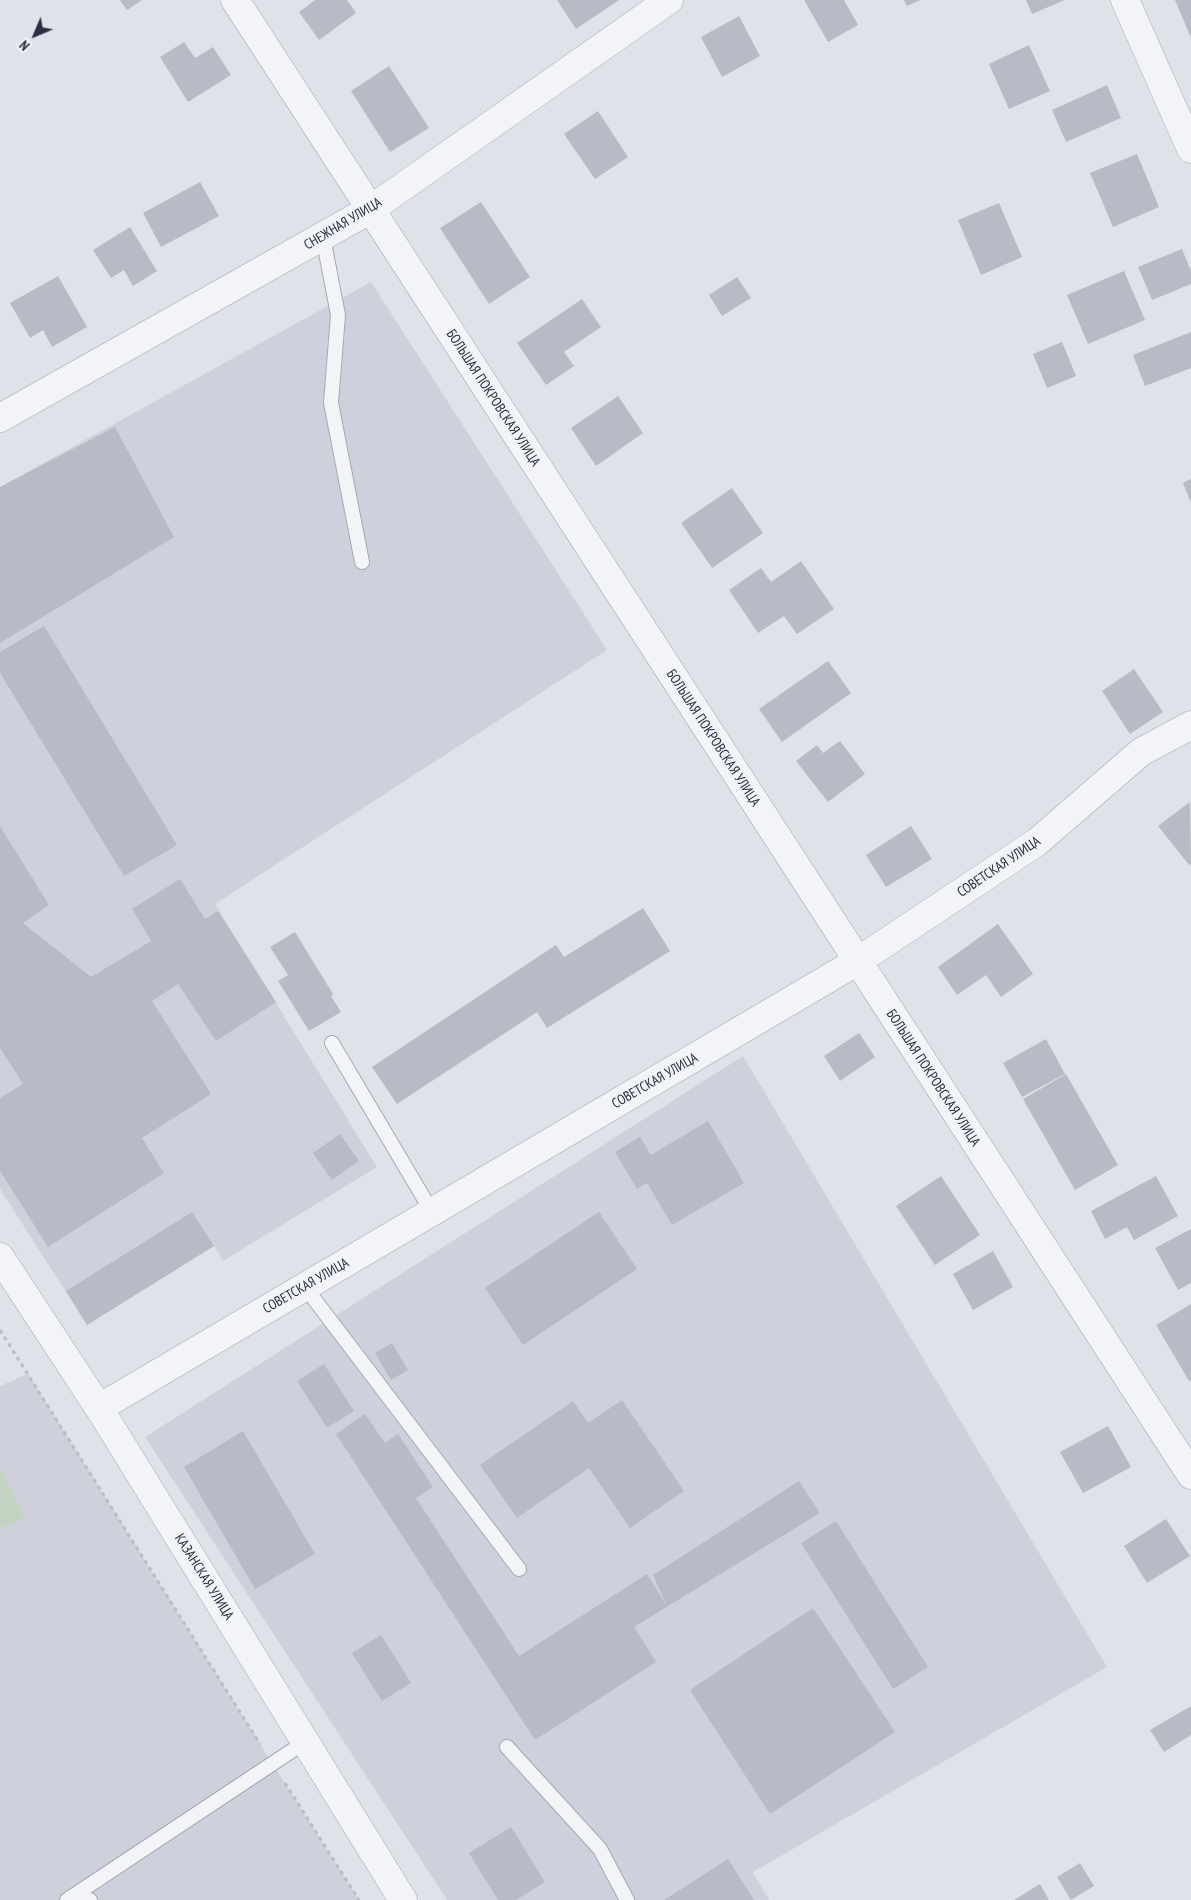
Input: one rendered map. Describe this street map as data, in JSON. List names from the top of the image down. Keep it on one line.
{"streets":{"street":["СНЕЖНАЯ УЛИЦА","БОЛЬШАЯ ПОКРОВСКАЯ УЛИЦА","СОВЕТСКАЯ УЛИЦА","КАЗАНСКАЯ УЛИЦА"]},"crossings":[["СНЕЖНАЯ УЛИЦА","БОЛЬШАЯ ПОКРОВСКАЯ УЛИЦА"],["БОЛЬШАЯ ПОКРОВСКАЯ УЛИЦА","СОВЕТСКАЯ УЛИЦА"],["СОВЕТСКАЯ УЛИЦА","КАЗАНСКАЯ УЛИЦА"]],"north":"bottom left"}
